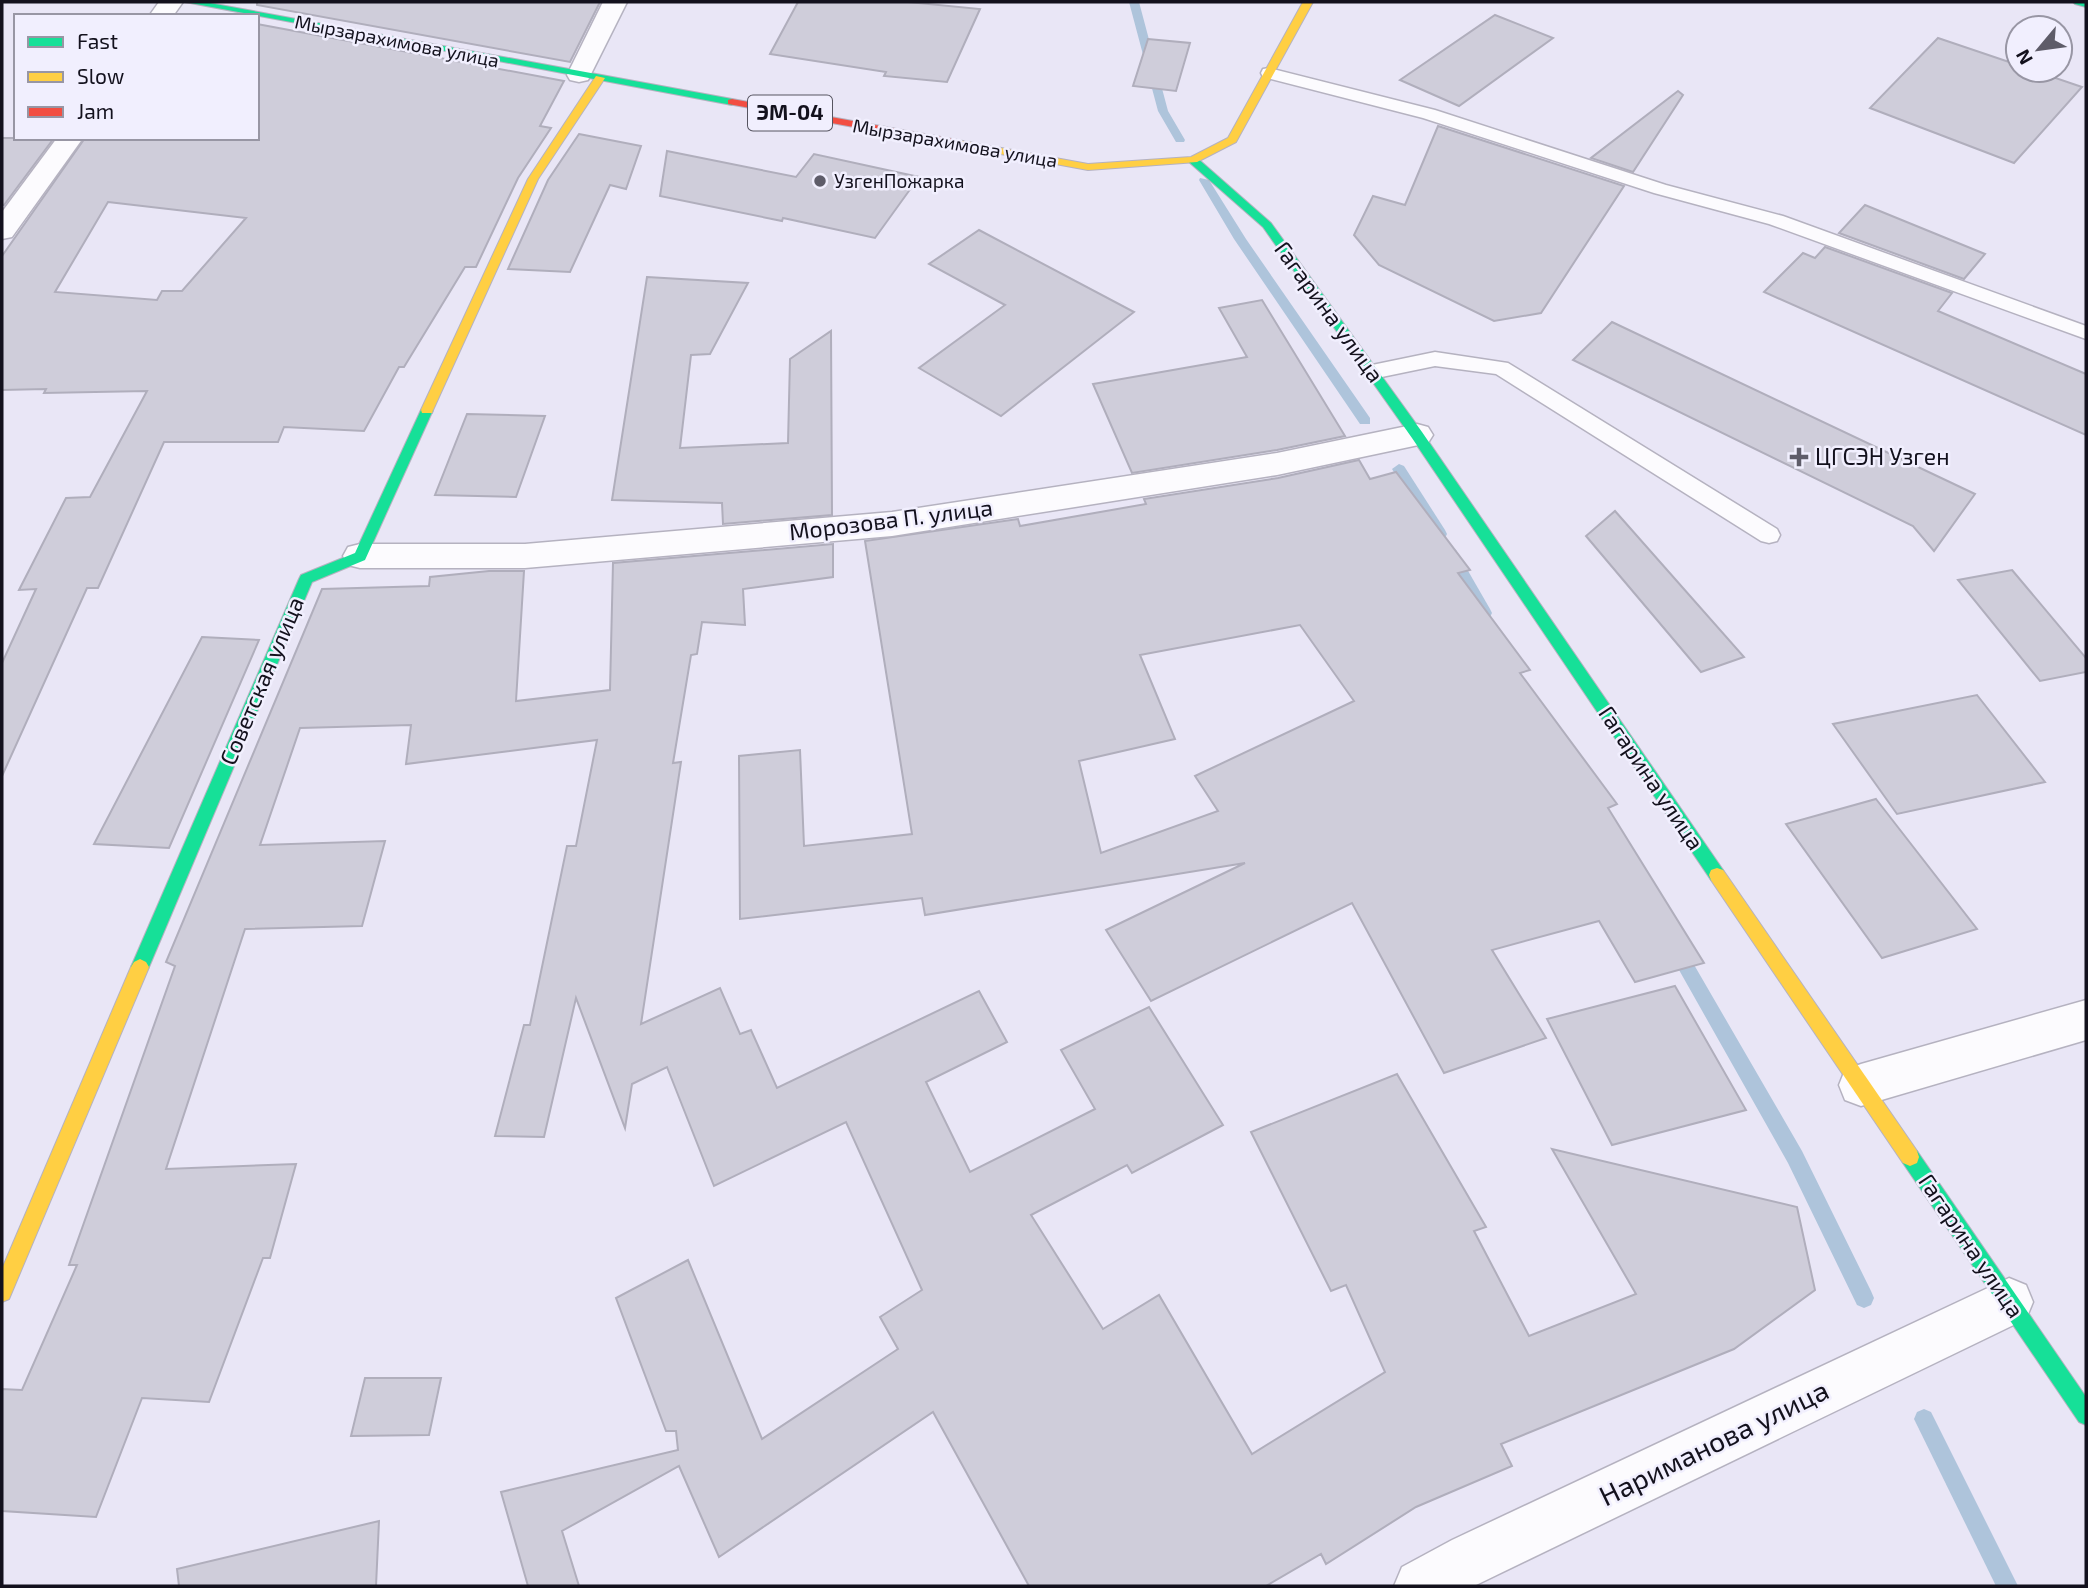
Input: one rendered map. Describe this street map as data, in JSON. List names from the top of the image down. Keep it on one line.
{"streets":{"street":["Мырзарахимова улица","ЭМ-04","Гагарина улица","Морозова П. улица","Советская улица","Нариманова улица"]},"crossings":[["Мырзарахимова улица","Гагарина улица"],["Гагарина улица","Морозова П. улица"],["Гагарина улица","Нариманова улица"],["Морозова П. улица","Советская улица"]],"places":{"other":["УзгенПожарка"],"health":["ЦГСЭН Узген"]},"legend":["Fast","Slow","Jam"],"north":"bottom left"}
